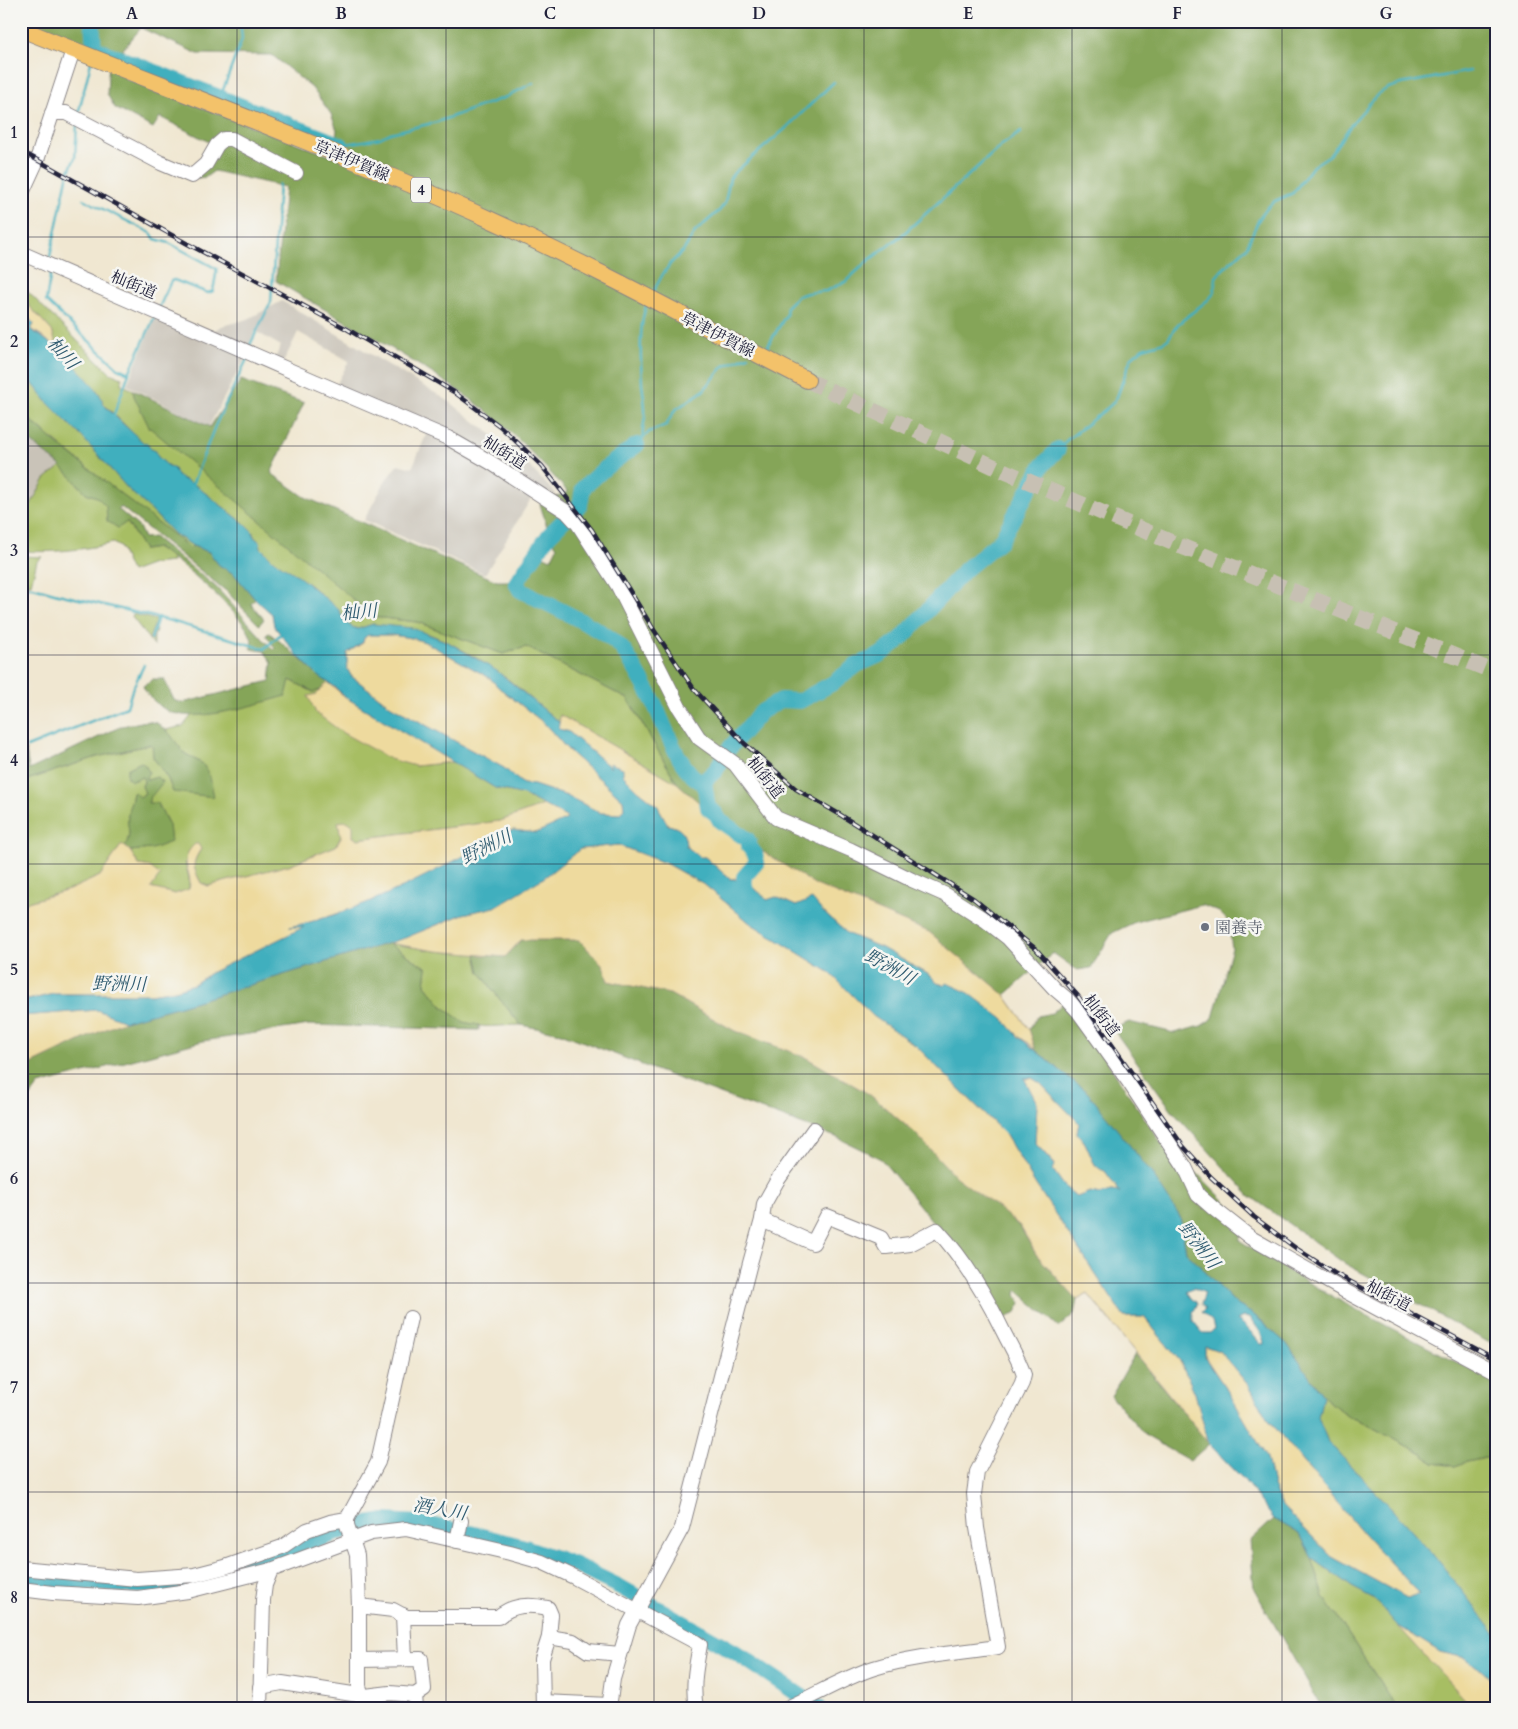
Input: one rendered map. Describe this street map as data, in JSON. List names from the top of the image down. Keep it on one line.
{"streets":{"main road":["草津伊賀線","4"],"street":["杣街道"]},"water":["杣川","野洲川","酒人川"],"places":["園養寺"],"grid":{"columns":["A","B","C","D","E","F","G"],"rows":["1","2","3","4","5","6","7","8"]}}
